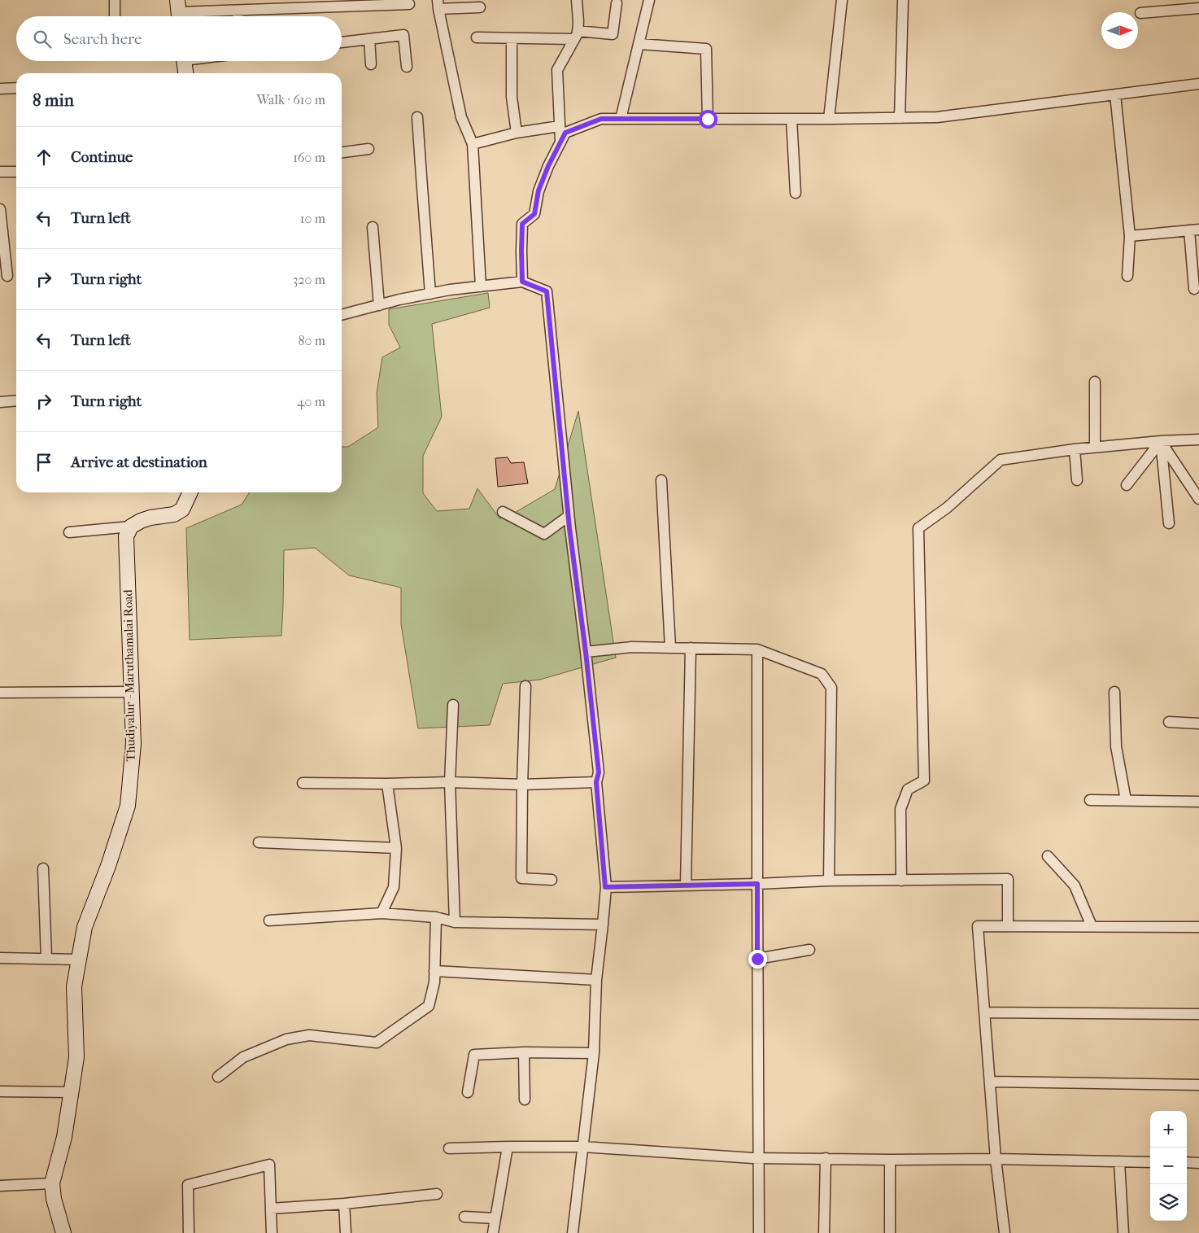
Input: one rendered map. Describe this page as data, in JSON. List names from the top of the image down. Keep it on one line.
{"streets":{"main road":["Thudiyalur - Maruthamalai Road"]},"north":"right","page":{"search":"Search here","heading":["8 min","Walk · 610 m"],"list":[["Continue","160 m"],["Turn left","10 m"],["Turn right","320 m"],["Turn left","80 m"],["Turn right","40 m"],"Arrive at destination"],"map_buttons":["+","−"]}}
